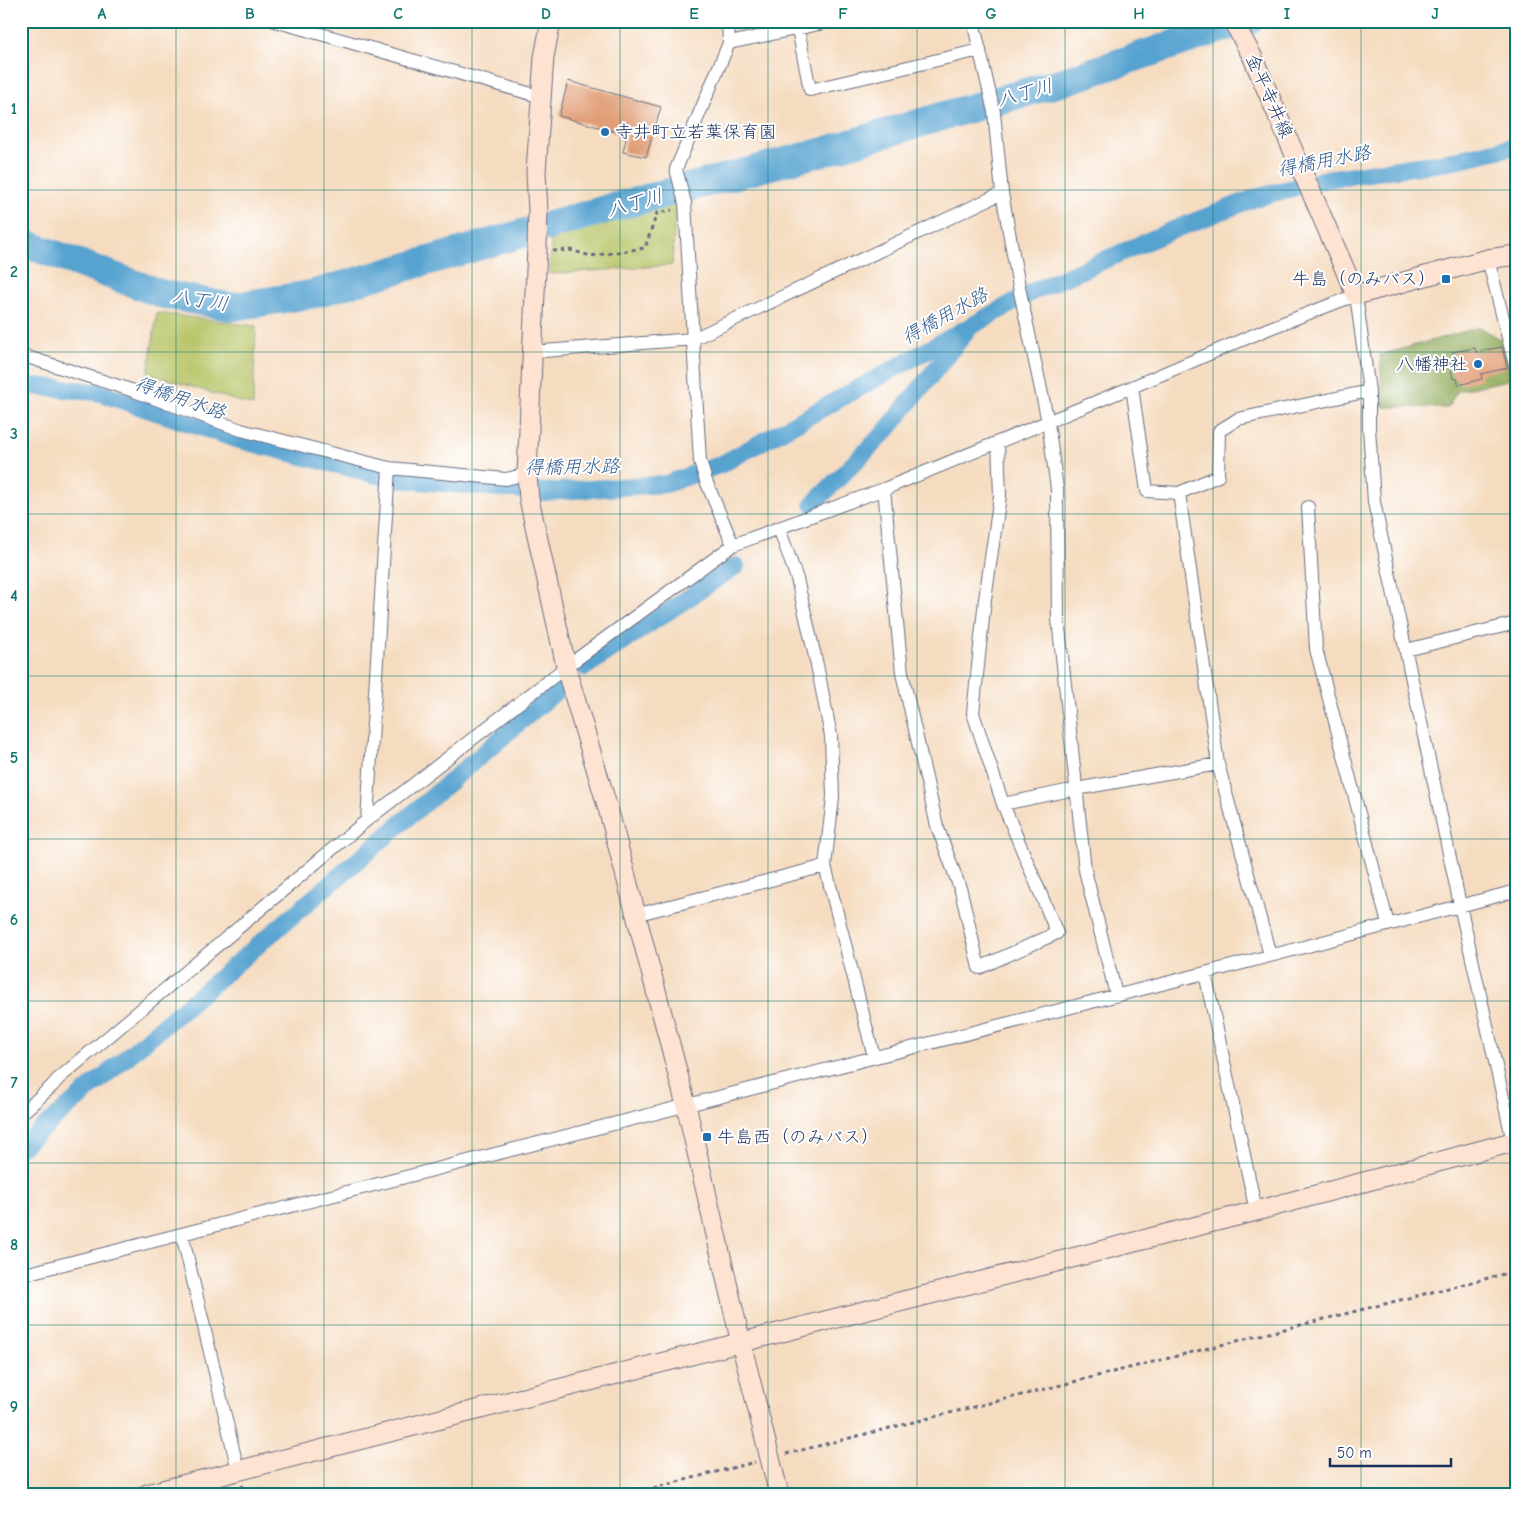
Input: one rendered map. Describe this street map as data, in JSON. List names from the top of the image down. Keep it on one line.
{"streets":{"street":["金平寺井線"]},"water":["八丁川","得橋用水路"],"places":{"other":["寺井町立若葉保育園","八幡神社"],"transit":["牛島（のみバス）","牛島西（のみバス）"]},"scale_bar":"50 m","grid":{"columns":["A","B","C","D","E","F","G","H","I","J"],"rows":["1","2","3","4","5","6","7","8","9"]}}
